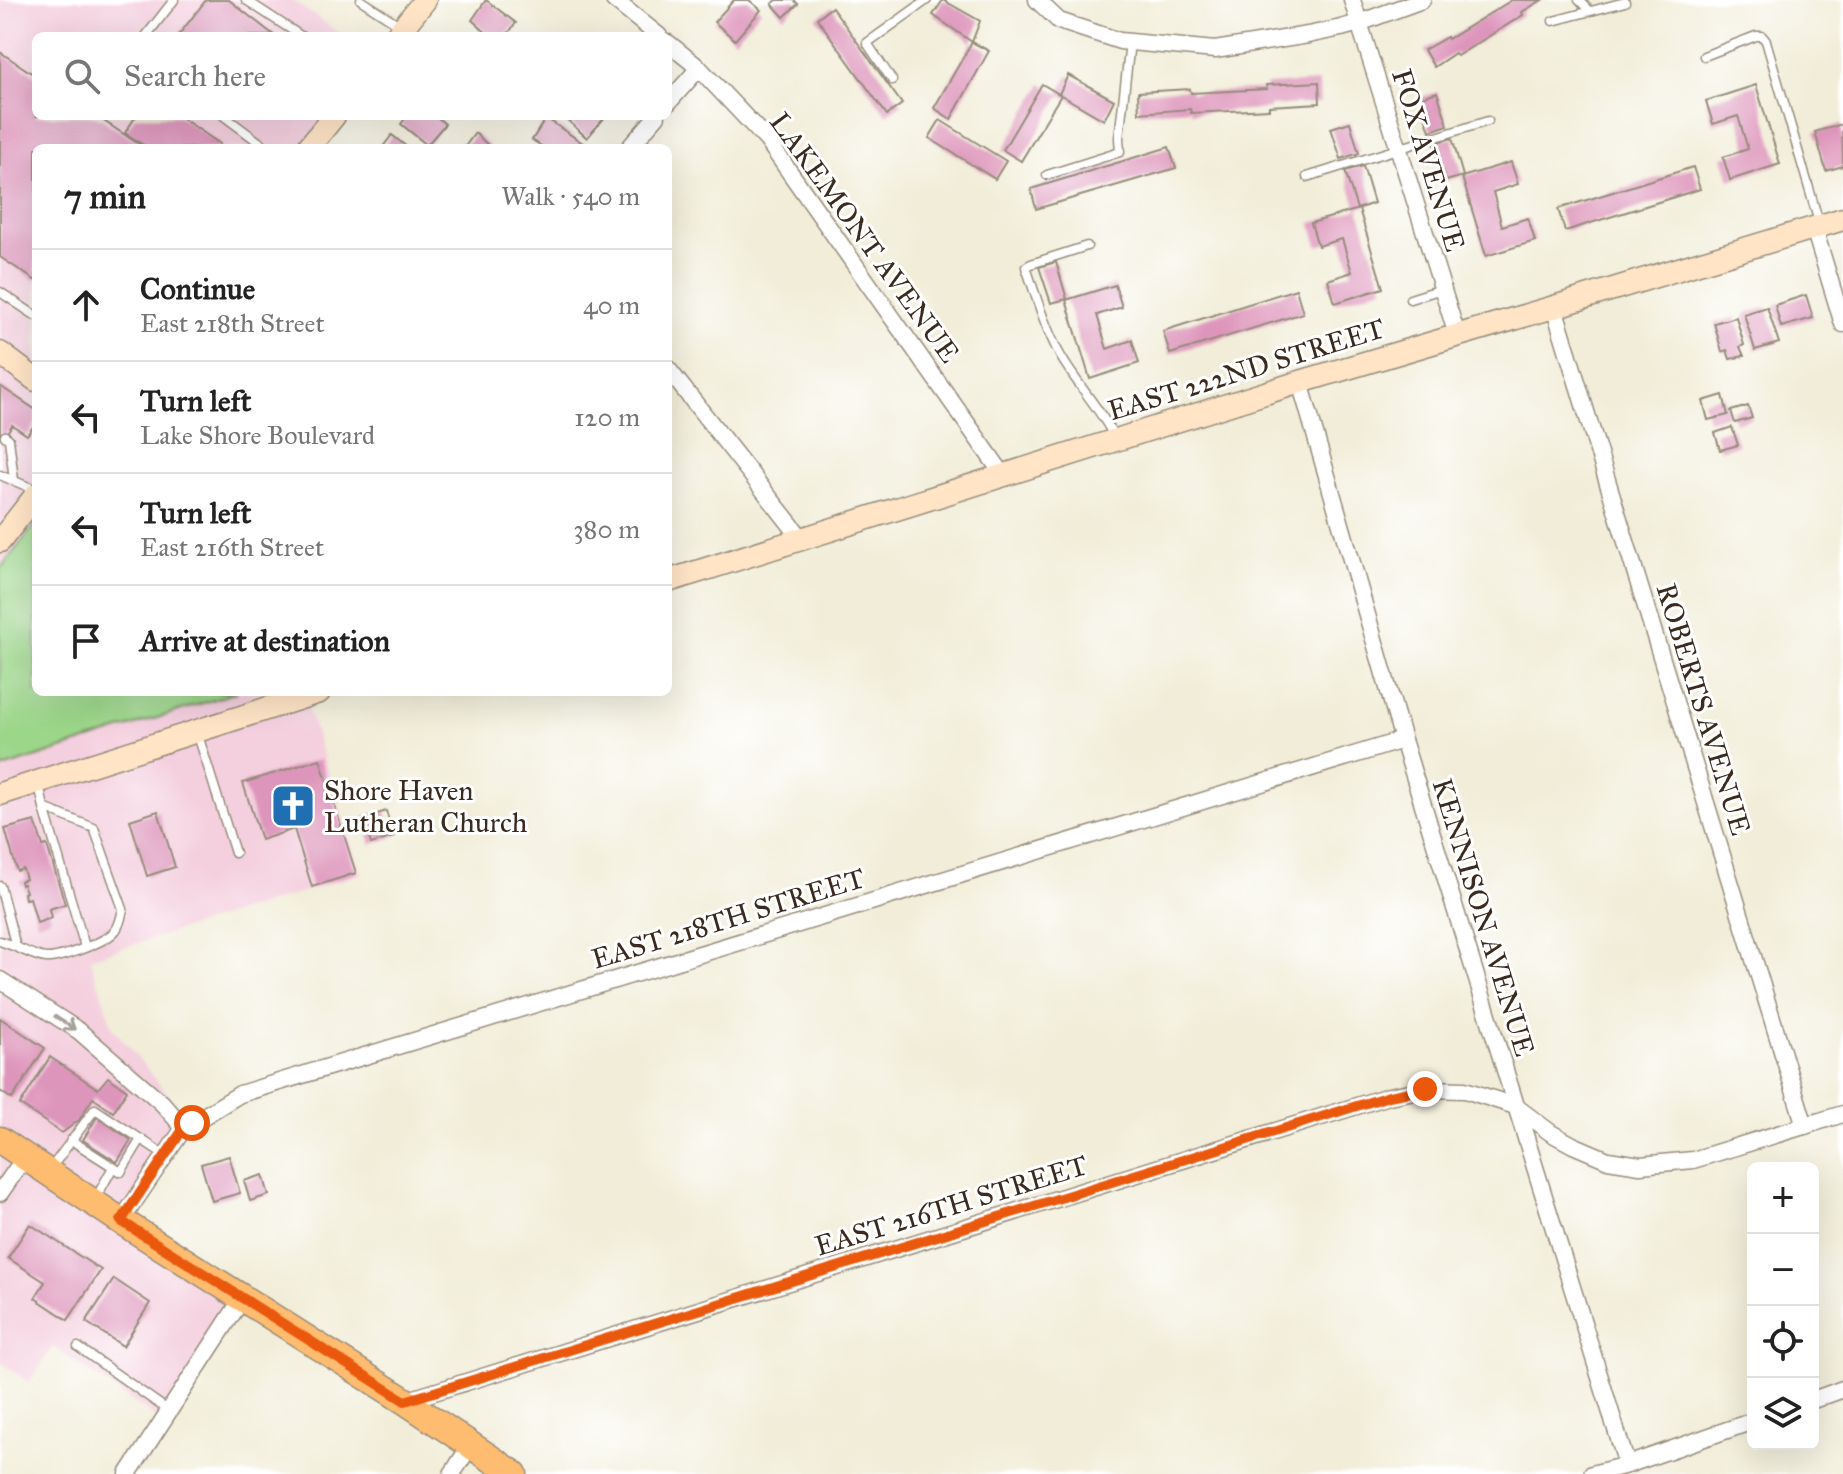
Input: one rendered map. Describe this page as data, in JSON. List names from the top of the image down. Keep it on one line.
{"streets":{"street":["FOX AVENUE","LAKEMONT AVENUE","EAST 222ND STREET","ROBERTS AVENUE","KENNISON AVENUE","EAST 218TH STREET","EAST 216TH STREET"]},"crossings":[["FOX AVENUE","EAST 222ND STREET"],["LAKEMONT AVENUE","EAST 222ND STREET"],["EAST 222ND STREET","ROBERTS AVENUE"],["EAST 222ND STREET","KENNISON AVENUE"],["ROBERTS AVENUE","EAST 216TH STREET"],["KENNISON AVENUE","EAST 218TH STREET"],["KENNISON AVENUE","EAST 216TH STREET"]],"places":{"church":["Shore Haven Lutheran Church"]},"page":{"search":"Search here","heading":["7 min","Walk · 540 m"],"list":[["Continue","East 218th Street","40 m"],["Turn left","Lake Shore Boulevard","120 m"],["Turn left","East 216th Street","380 m"],"Arrive at destination"],"map_buttons":["+","−"]}}
